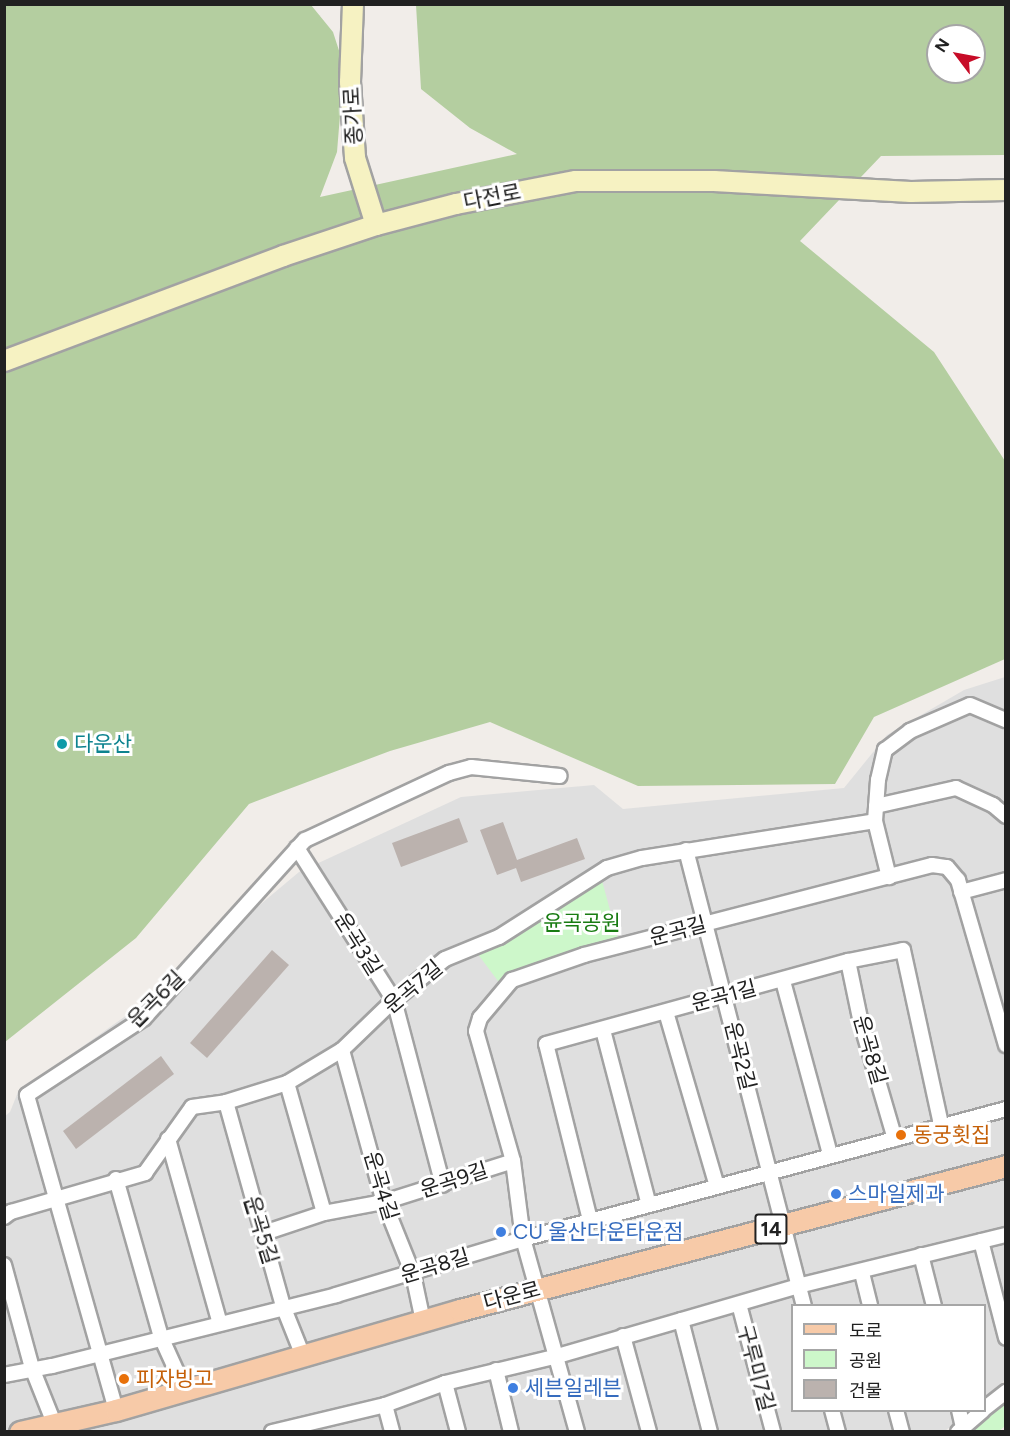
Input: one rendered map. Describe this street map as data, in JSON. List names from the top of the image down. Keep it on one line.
{"streets":{"main road":["종가로","다전로","14","다운로"],"street":["운곡길","운곡3길","운곡7길","운곡1길","운곡6길","운곡8길","운곡2길","운곡9길","운곡4길","운곡5길","구루미7길"]},"crossings":[["종가로","다전로"],["운곡길","운곡8길"],["운곡길","운곡2길"],["운곡길","운곡9길"],["운곡길","다운로"],["운곡길","구루미7길"],["운곡3길","운곡7길"],["운곡3길","운곡6길"],["운곡3길","운곡9길"],["운곡7길","운곡6길"],["운곡7길","운곡2길"],["운곡7길","운곡4길"],["운곡7길","운곡5길"],["운곡1길","운곡8길"],["운곡1길","운곡2길"],["운곡6길","운곡8길"],["운곡6길","다운로"],["운곡8길","운곡2길"],["운곡8길","운곡4길"],["운곡8길","운곡5길"],["운곡2길","다운로"],["운곡2길","구루미7길"],["운곡9길","운곡4길"],["운곡9길","운곡5길"],["운곡4길","다운로"],["운곡5길","다운로"]],"parks":["윤곡공원"],"places":["다운산","동궁횟집","스마일제과","CU 울산다운타운점","피자빙고","세븐일레븐"],"legend":["도로","공원","건물"],"north":"top left"}
